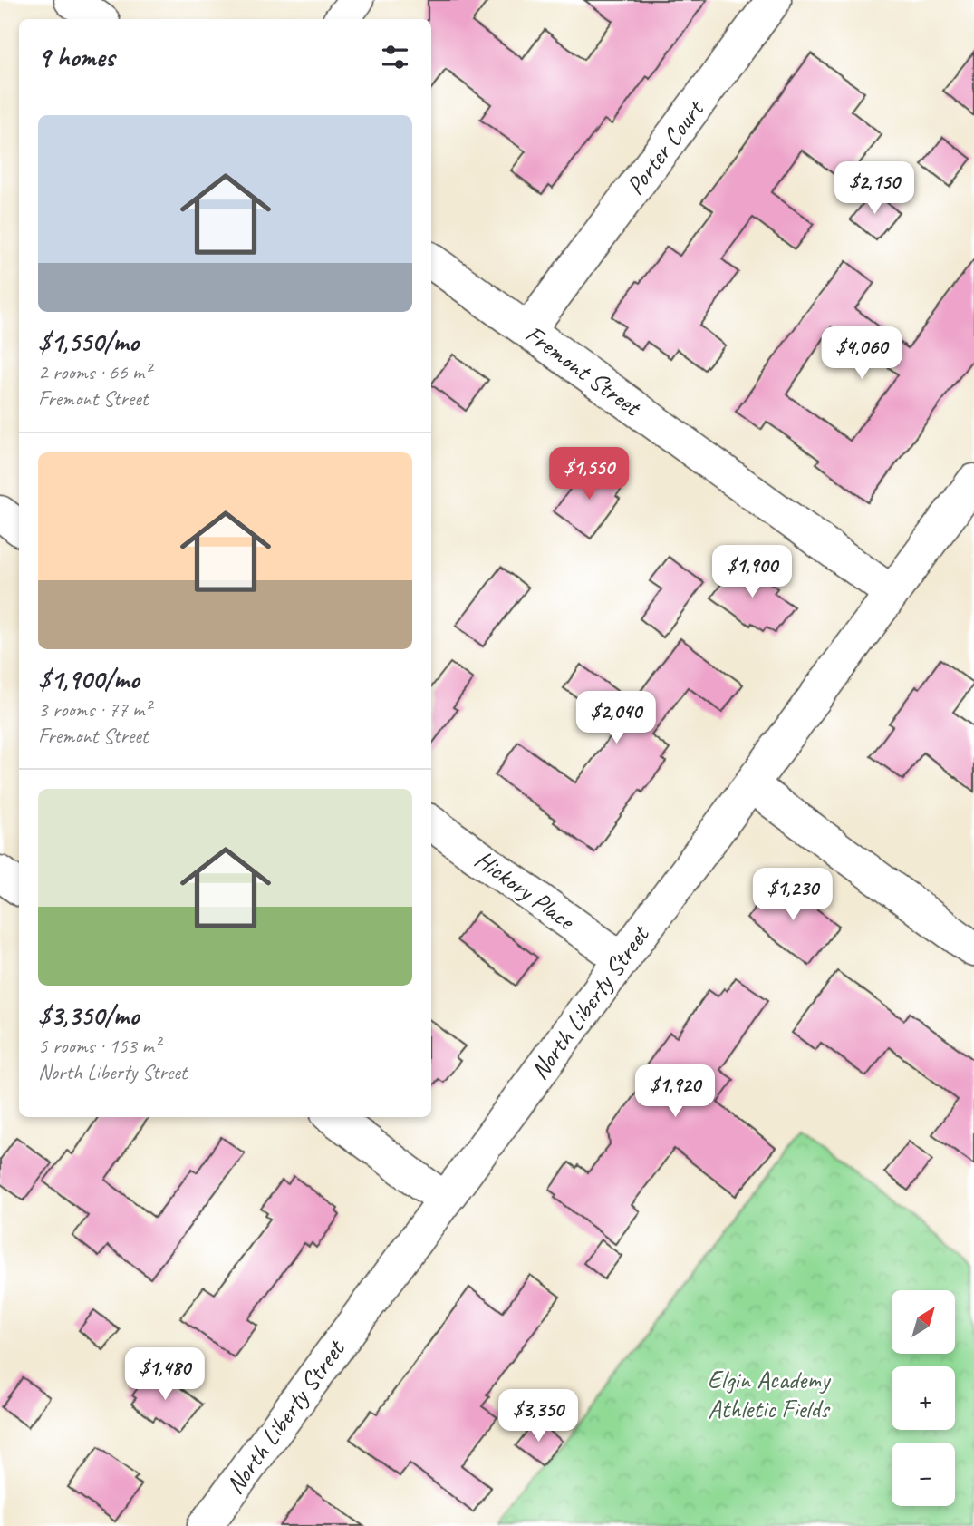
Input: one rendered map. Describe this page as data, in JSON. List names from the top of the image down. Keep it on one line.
{"streets":{"street":["Porter Court","Fremont Street","Hickory Place","North Liberty Street"]},"crossings":[["Porter Court","Fremont Street"],["Fremont Street","North Liberty Street"],["Hickory Place","North Liberty Street"]],"parks":["Elgin Academy Athletic Fields"],"north":"top right","page":{"heading":"9 homes","list":[{"name":"$1,550/mo","note":"2 rooms · 66 m² · Fremont Street"},{"name":"$1,900/mo","note":"3 rooms · 77 m² · Fremont Street"},{"name":"$3,350/mo","note":"5 rooms · 153 m² · North Liberty Street"}],"price":["$2,150","$4,060","$1,550","$1,900","$2,040","$1,230","$1,920","$1,480","$3,350"],"map_buttons":["+","−"]}}
